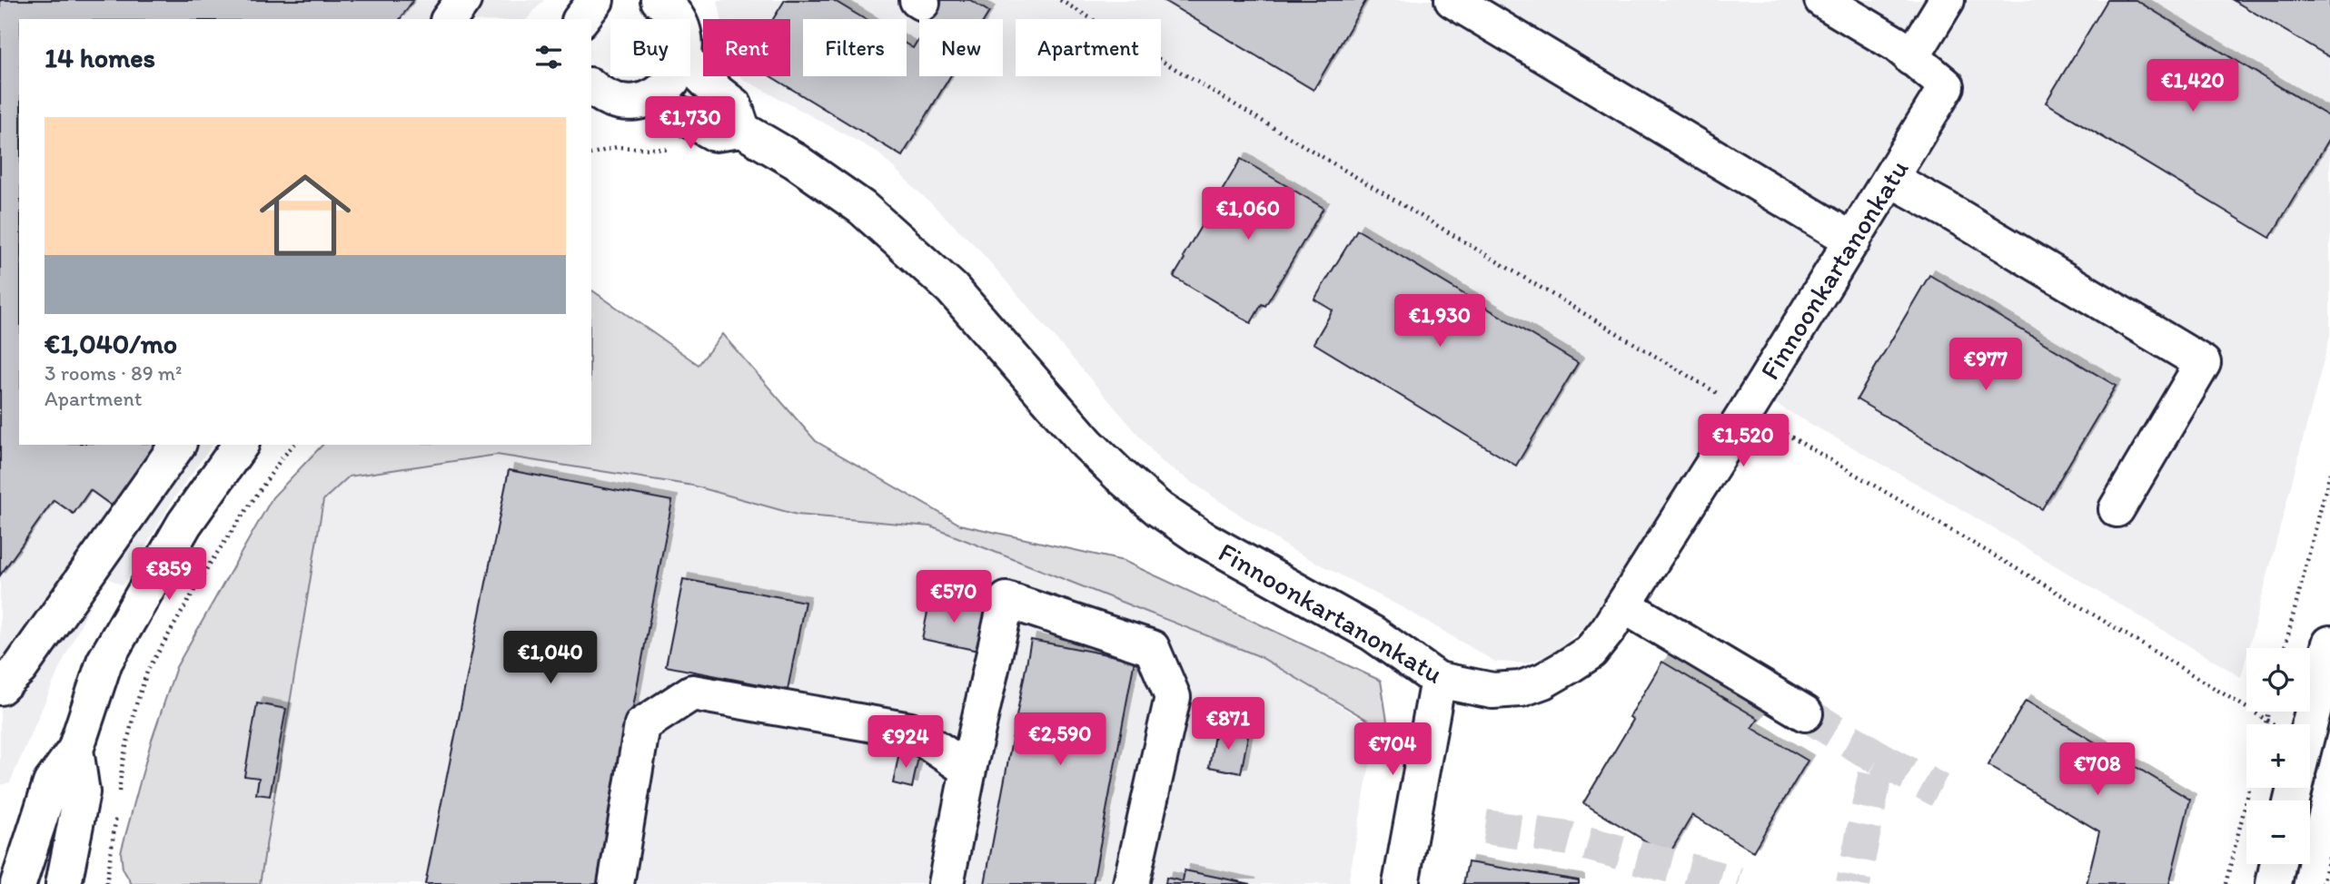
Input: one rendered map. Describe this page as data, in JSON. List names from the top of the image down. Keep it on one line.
{"streets":{"street":["Finnoonkartanonkatu"]},"page":{"chip":["Buy","Rent","Filters","New","Apartment"],"heading":"14 homes","price":["€1,420","€1,730","€1,060","€1,930","€977","€1,520","€859","€570","€1,040","€871","€2,590","€924","€704","€708"],"list":[{"name":"€1,040/mo","note":"3 rooms · 89 m² · Apartment"}],"map_buttons":["+","−"]}}
